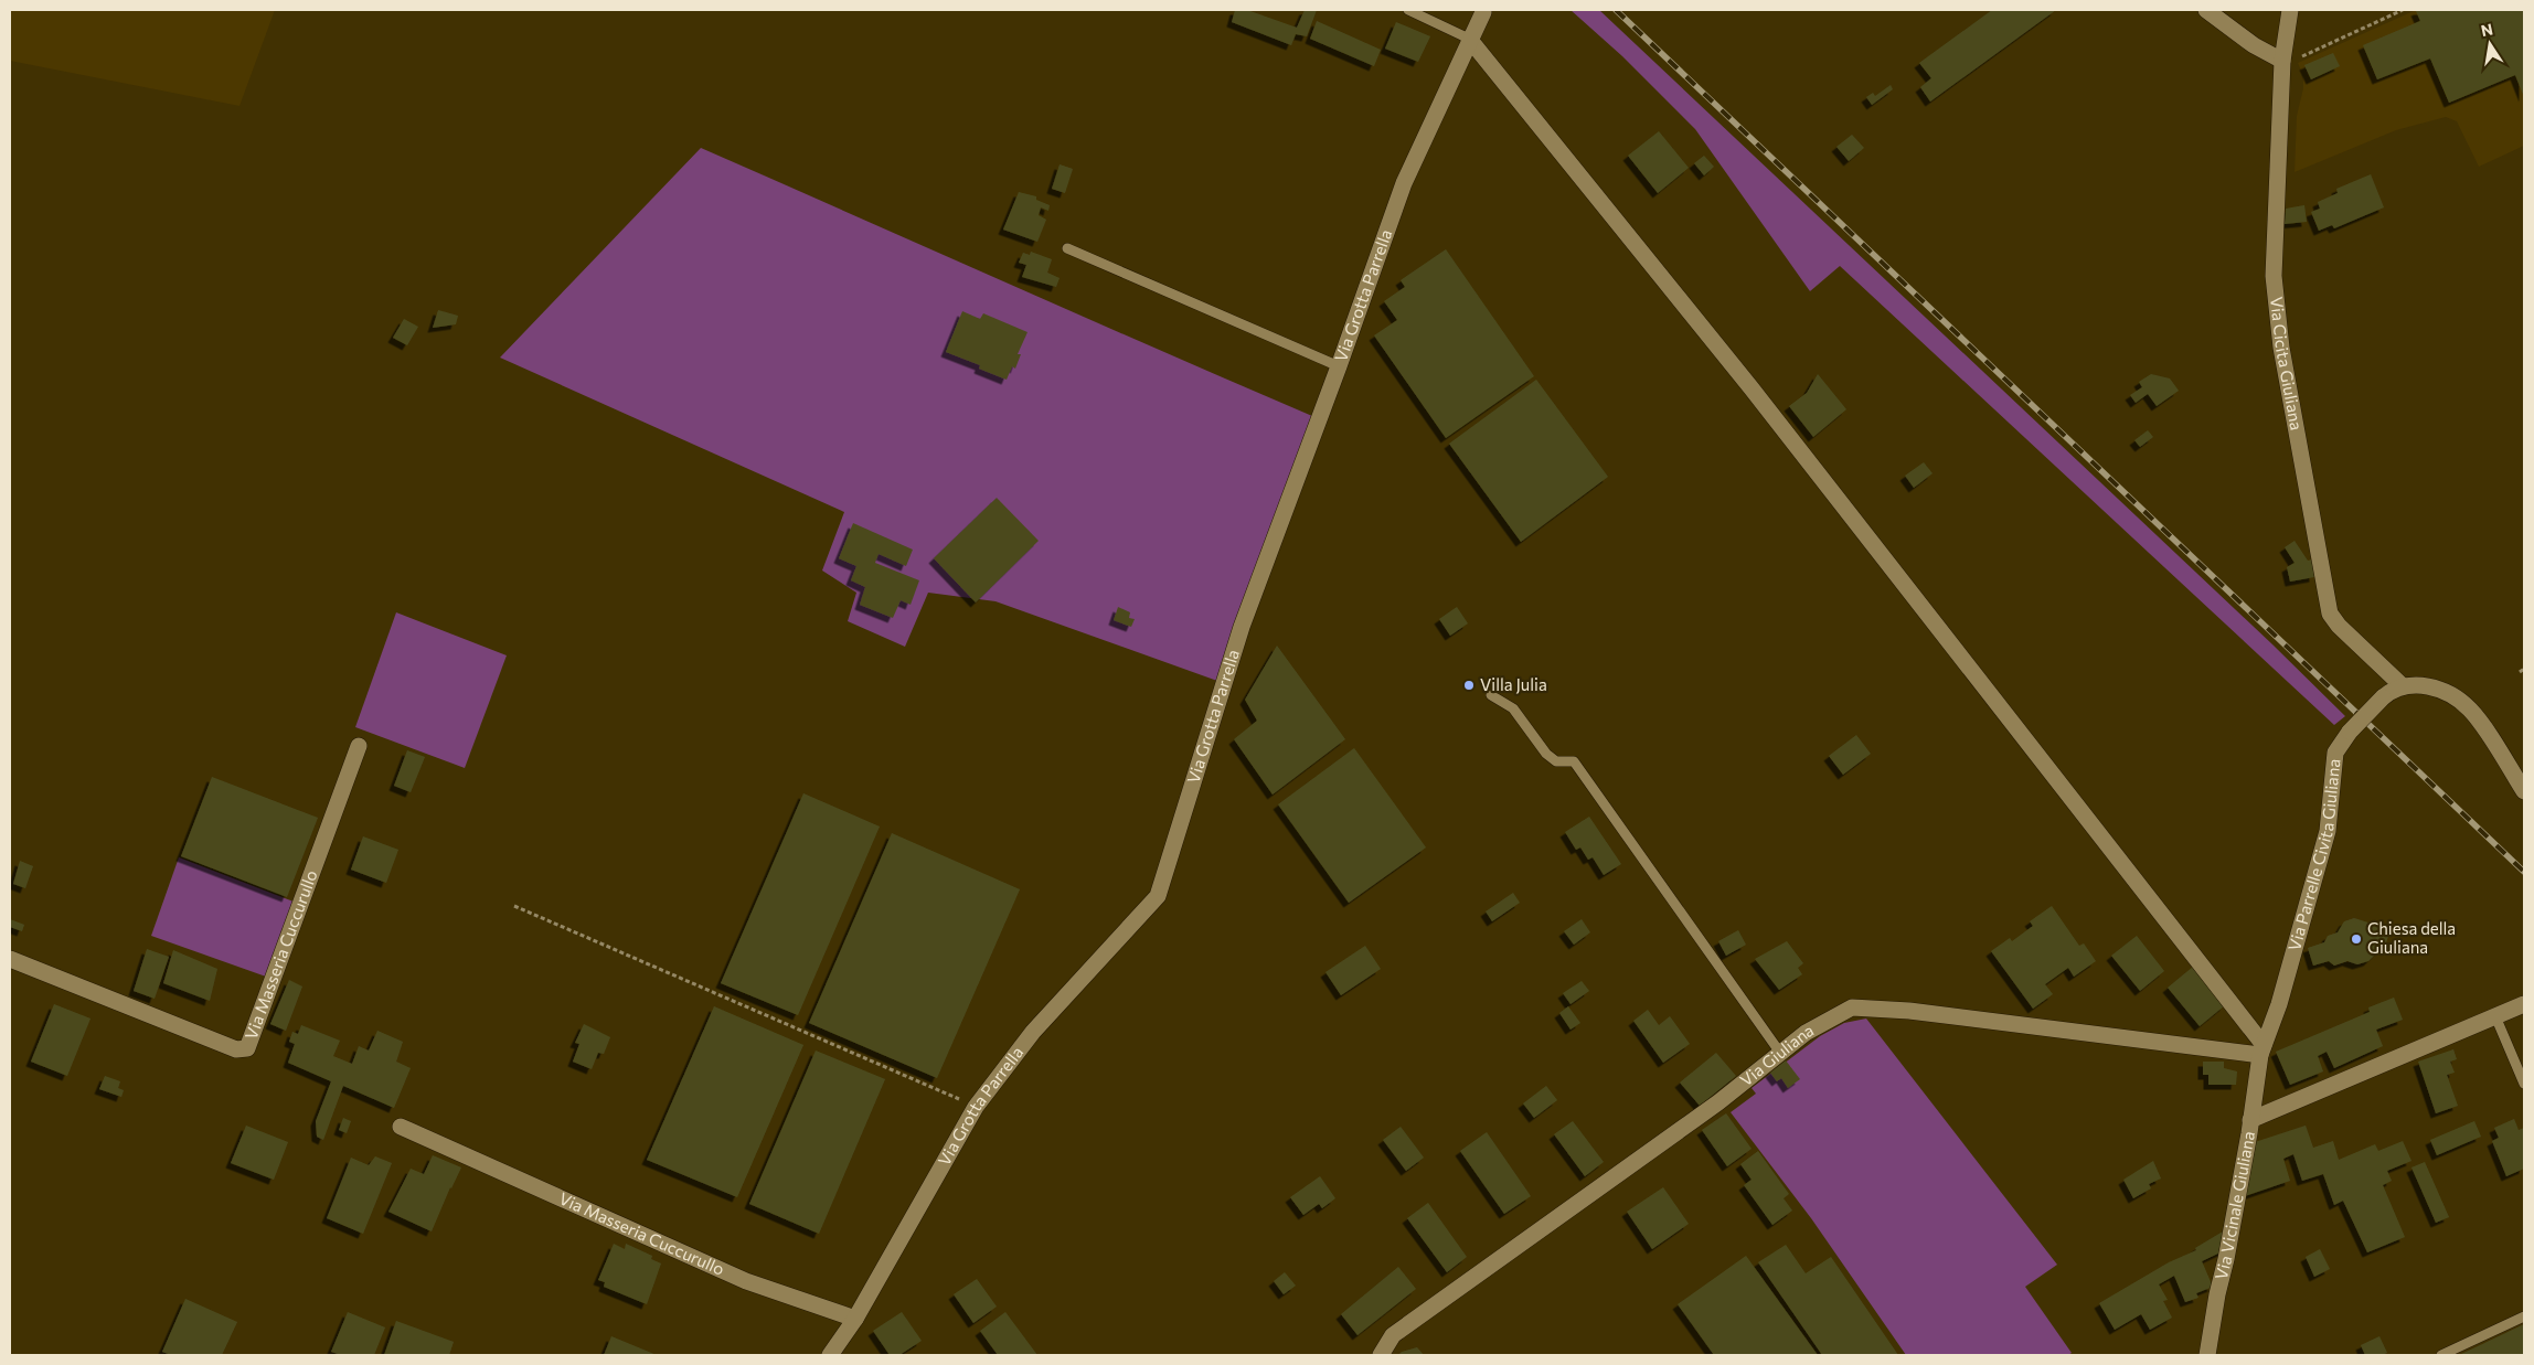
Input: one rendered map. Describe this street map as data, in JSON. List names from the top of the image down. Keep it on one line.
{"streets":{"street":["Via Grotta Parrella","Via Cicita Giuliana","Via Parrelle Civita Giuliana","Via Masseria Cuccurullo","Via Giuliana","Via Vicinale Giuliana"]},"crossings":[["Via Grotta Parrella","Via Masseria Cuccurullo"],["Via Cicita Giuliana","Via Parrelle Civita Giuliana"],["Via Parrelle Civita Giuliana","Via Giuliana"],["Via Parrelle Civita Giuliana","Via Vicinale Giuliana"],["Via Giuliana","Via Vicinale Giuliana"]],"places":["Villa Julia","Chiesa della Giuliana"],"north":"top"}
